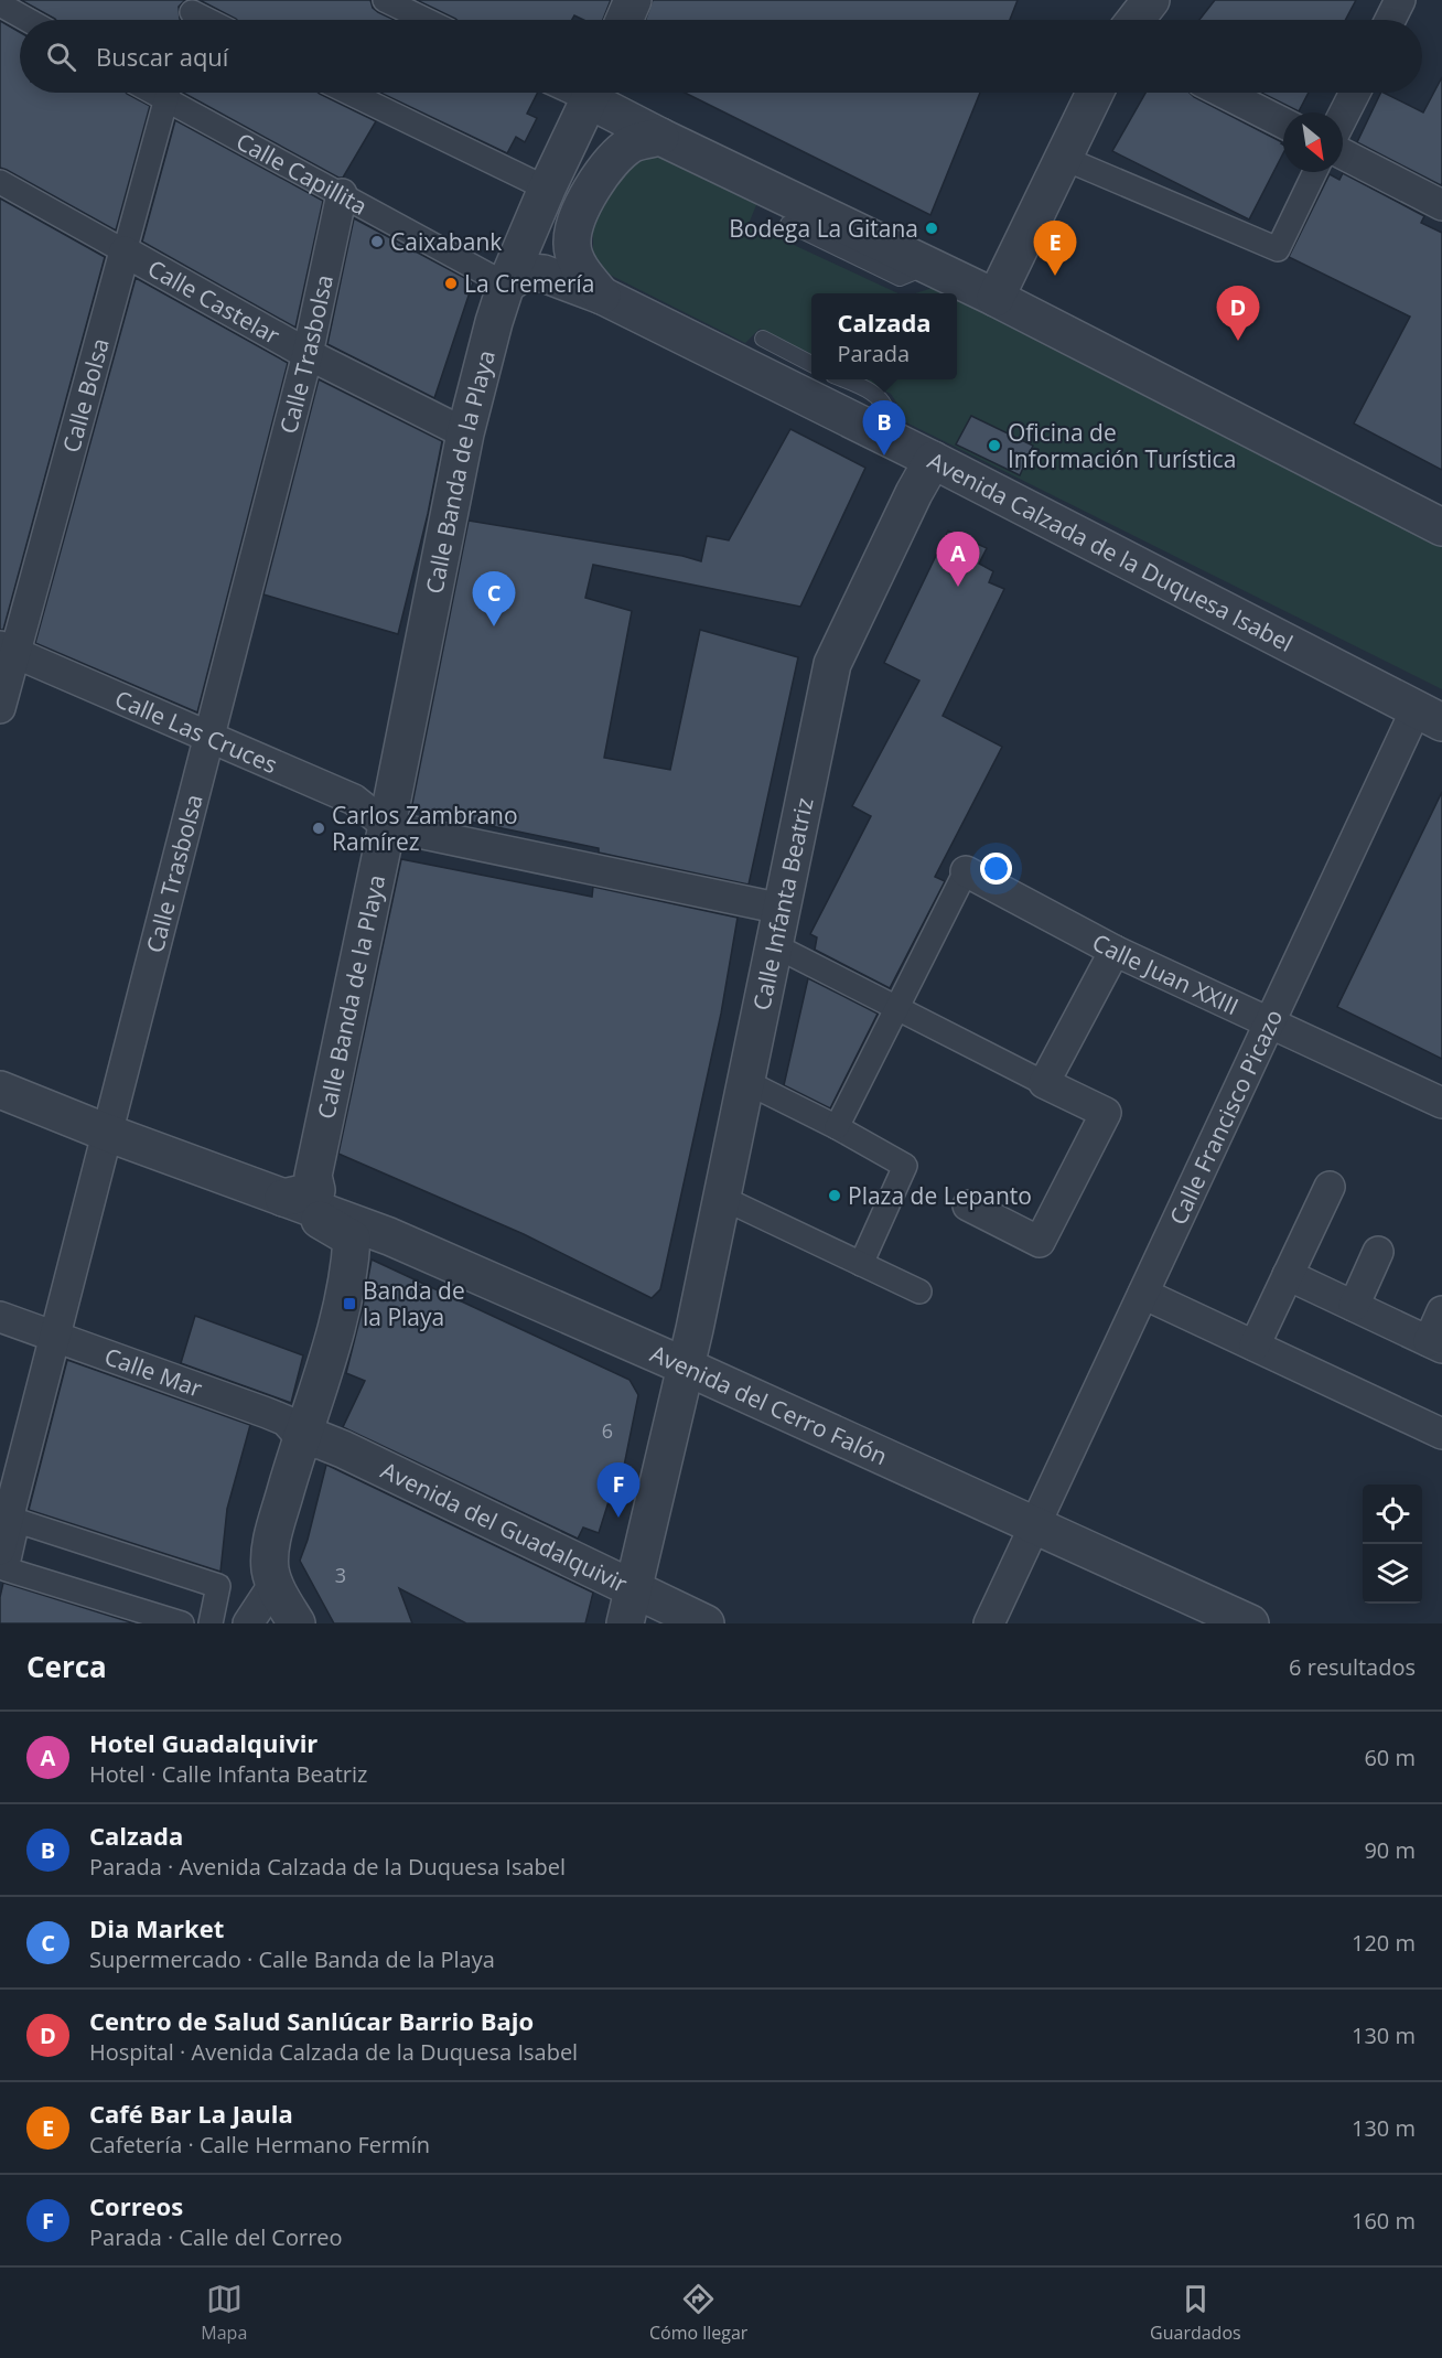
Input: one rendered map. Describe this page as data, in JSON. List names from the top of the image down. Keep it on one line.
{"streets":{"street":["Calle Capillita","Calle Castelar","Calle Trasbolsa","Calle Bolsa","Calle Banda de la Playa","Avenida Calzada de la Duquesa Isabel","Calle Las Cruces","Calle Infanta Beatriz","Calle Juan XXIII","Calle Francisco Picazo","Calle Mar","Avenida del Cerro Falón","Avenida del Guadalquivir"]},"crossings":[["Calle Capillita","Calle Trasbolsa"],["Calle Capillita","Calle Banda de la Playa"],["Calle Capillita","Avenida Calzada de la Duquesa Isabel"],["Calle Castelar","Calle Trasbolsa"],["Calle Castelar","Calle Bolsa"],["Calle Castelar","Calle Banda de la Playa"],["Calle Trasbolsa","Calle Las Cruces"],["Calle Trasbolsa","Calle Mar"],["Calle Bolsa","Calle Las Cruces"],["Calle Banda de la Playa","Avenida Calzada de la Duquesa Isabel"],["Calle Banda de la Playa","Calle Las Cruces"],["Calle Banda de la Playa","Avenida del Cerro Falón"],["Avenida Calzada de la Duquesa Isabel","Calle Infanta Beatriz"],["Avenida Calzada de la Duquesa Isabel","Calle Francisco Picazo"],["Calle Infanta Beatriz","Avenida del Cerro Falón"],["Calle Infanta Beatriz","Avenida del Guadalquivir"],["Calle Juan XXIII","Calle Francisco Picazo"],["Calle Francisco Picazo","Avenida del Cerro Falón"],["Calle Mar","Avenida del Guadalquivir"]],"places":{"other":["Bodega La Gitana","Caixabank","La Cremería","Oficina de Información Turística","Carlos Zambrano Ramírez","Plaza de Lepanto"],"transit":["Banda de la Playa"]},"house_numbers":["6","3"],"north":"bottom right","page":{"search":"Buscar aquí","pins":["E","D","B","A","C","F"],"popup":["Calzada","Parada"],"heading":["Cerca","6 resultados"],"list":[{"mark":"A","name":"Hotel Guadalquivir","note":"Hotel · Calle Infanta Beatriz","value":"60 m"},{"mark":"B","name":"Calzada","note":"Parada · Avenida Calzada de la Duquesa Isabel","value":"90 m"},{"mark":"C","name":"Dia Market","note":"Supermercado · Calle Banda de la Playa","value":"120 m"},{"mark":"D","name":"Centro de Salud Sanlúcar Barrio Bajo","note":"Hospital · Avenida Calzada de la Duquesa Isabel","value":"130 m"},{"mark":"E","name":"Café Bar La Jaula","note":"Cafetería · Calle Hermano Fermín","value":"130 m"},{"mark":"F","name":"Correos","note":"Parada · Calle del Correo","value":"160 m"}],"nav":["Mapa","Cómo llegar","Guardados"]}}
